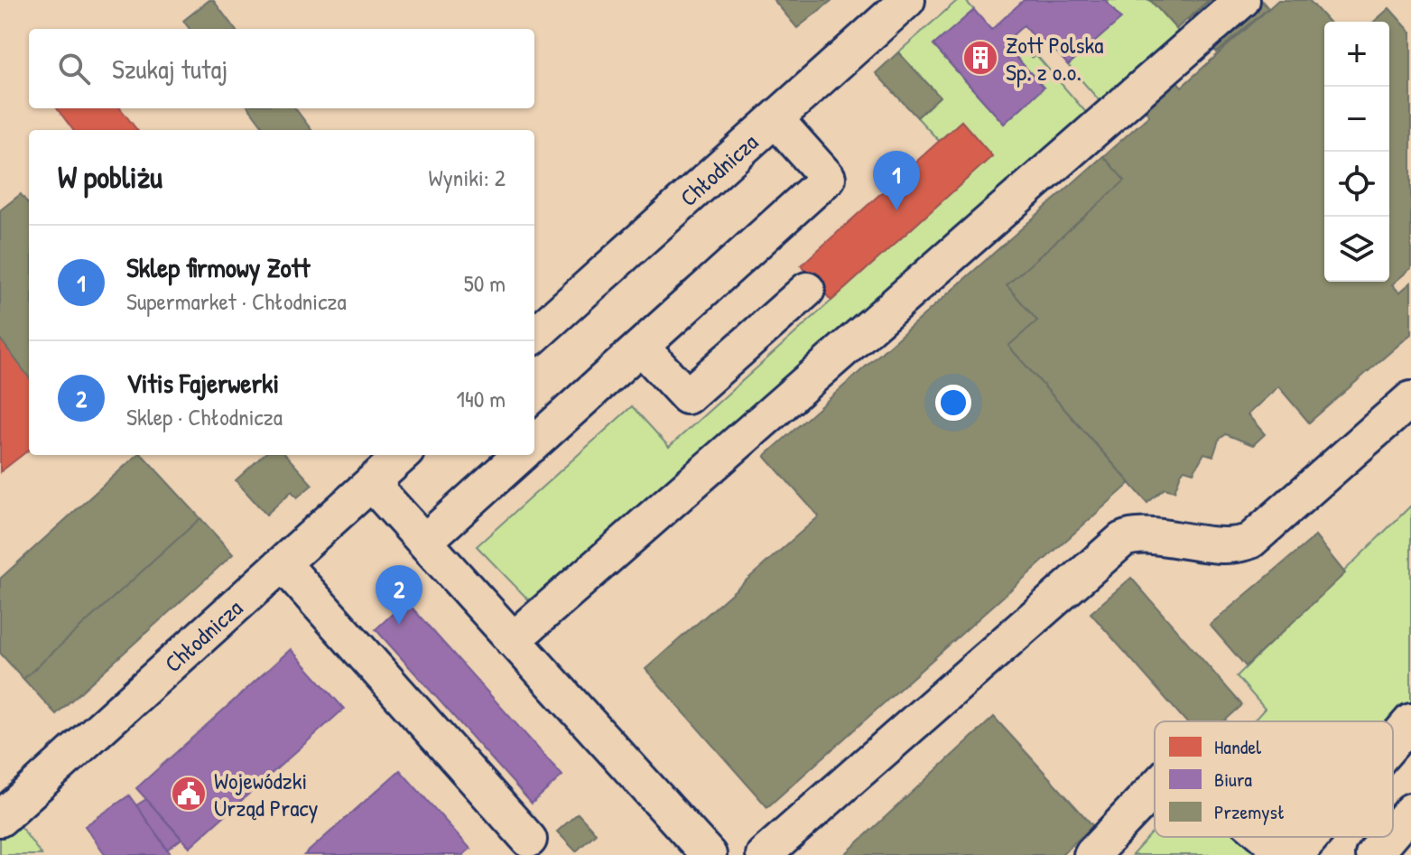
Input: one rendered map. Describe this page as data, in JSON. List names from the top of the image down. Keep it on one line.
{"streets":{"street":["Chłodnicza"]},"places":{"building":["Zott Polska Sp. z o.o."],"public building":["Wojewódzki Urząd Pracy"]},"legend":["Handel","Biura","Przemysł"],"page":{"map_buttons":["+","−"],"search":"Szukaj tutaj","heading":["W pobliżu","Wyniki: 2"],"pins":["1","2"],"list":[{"mark":"1","name":"Sklep firmowy Zott","note":"Supermarket · Chłodnicza","value":"50 m"},{"mark":"2","name":"Vitis Fajerwerki","note":"Sklep · Chłodnicza","value":"140 m"}]}}
